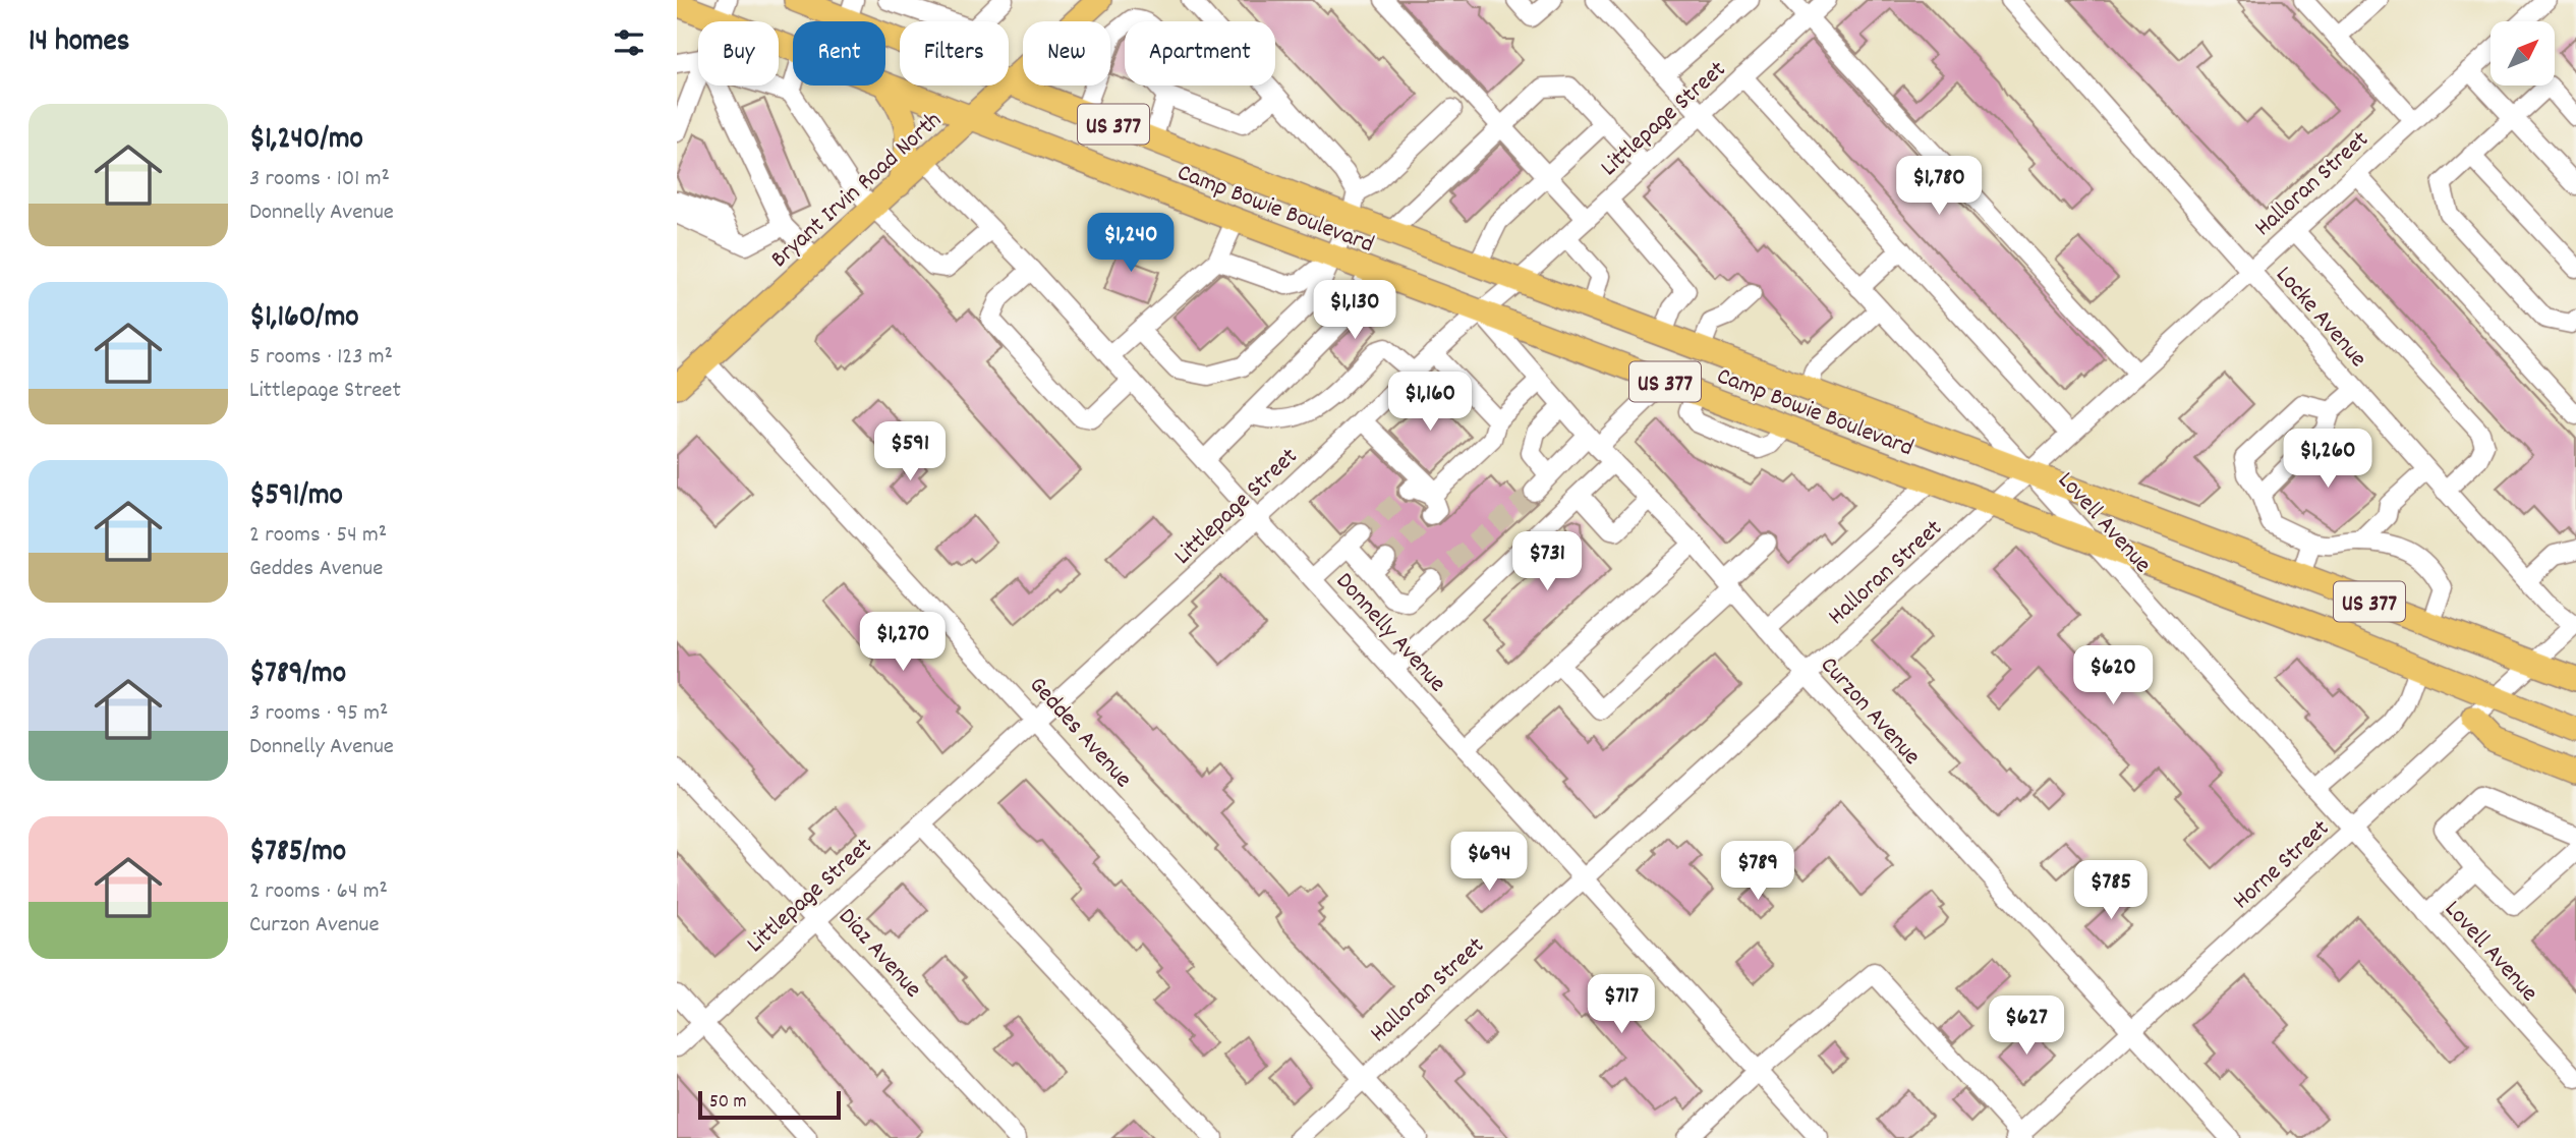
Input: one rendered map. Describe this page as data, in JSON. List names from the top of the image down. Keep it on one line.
{"streets":{"main road":["US 377","Bryant Irvin Road North","Camp Bowie Boulevard"],"street":["Littlepage Street","Halloran Street","Locke Avenue","Lovell Avenue","Donnelly Avenue","Curzon Avenue","Geddes Avenue","Horne Street","Diaz Avenue"]},"crossings":[["Littlepage Street","Camp Bowie Boulevard"],["Littlepage Street","Lovell Avenue"],["Littlepage Street","Donnelly Avenue"],["Littlepage Street","Curzon Avenue"],["Littlepage Street","Geddes Avenue"],["Littlepage Street","Diaz Avenue"],["Halloran Street","Camp Bowie Boulevard"],["Halloran Street","Locke Avenue"],["Halloran Street","Lovell Avenue"],["Halloran Street","Donnelly Avenue"],["Halloran Street","Curzon Avenue"],["Halloran Street","Geddes Avenue"],["Bryant Irvin Road North","Camp Bowie Boulevard"],["Bryant Irvin Road North","Donnelly Avenue"],["Bryant Irvin Road North","Geddes Avenue"],["Camp Bowie Boulevard","Lovell Avenue"],["Camp Bowie Boulevard","Curzon Avenue"],["Camp Bowie Boulevard","Horne Street"],["Locke Avenue","Horne Street"],["Lovell Avenue","Horne Street"],["Curzon Avenue","Horne Street"]],"scale_bar":"50 m","north":"top right","page":{"heading":"14 homes","chip":["Buy","Rent","Filters","New","Apartment"],"list":[{"name":"$1,240/mo","note":"3 rooms · 101 m² · Donnelly Avenue"},{"name":"$1,160/mo","note":"5 rooms · 123 m² · Littlepage Street"},{"name":"$591/mo","note":"2 rooms · 54 m² · Geddes Avenue"},{"name":"$789/mo","note":"3 rooms · 95 m² · Donnelly Avenue"},{"name":"$785/mo","note":"2 rooms · 64 m² · Curzon Avenue"}],"price":["$1,780","$1,240","$1,130","$1,160","$591","$1,260","$731","$1,270","$620","$694","$789","$785","$717","$627"],"scale":"50 m"}}
